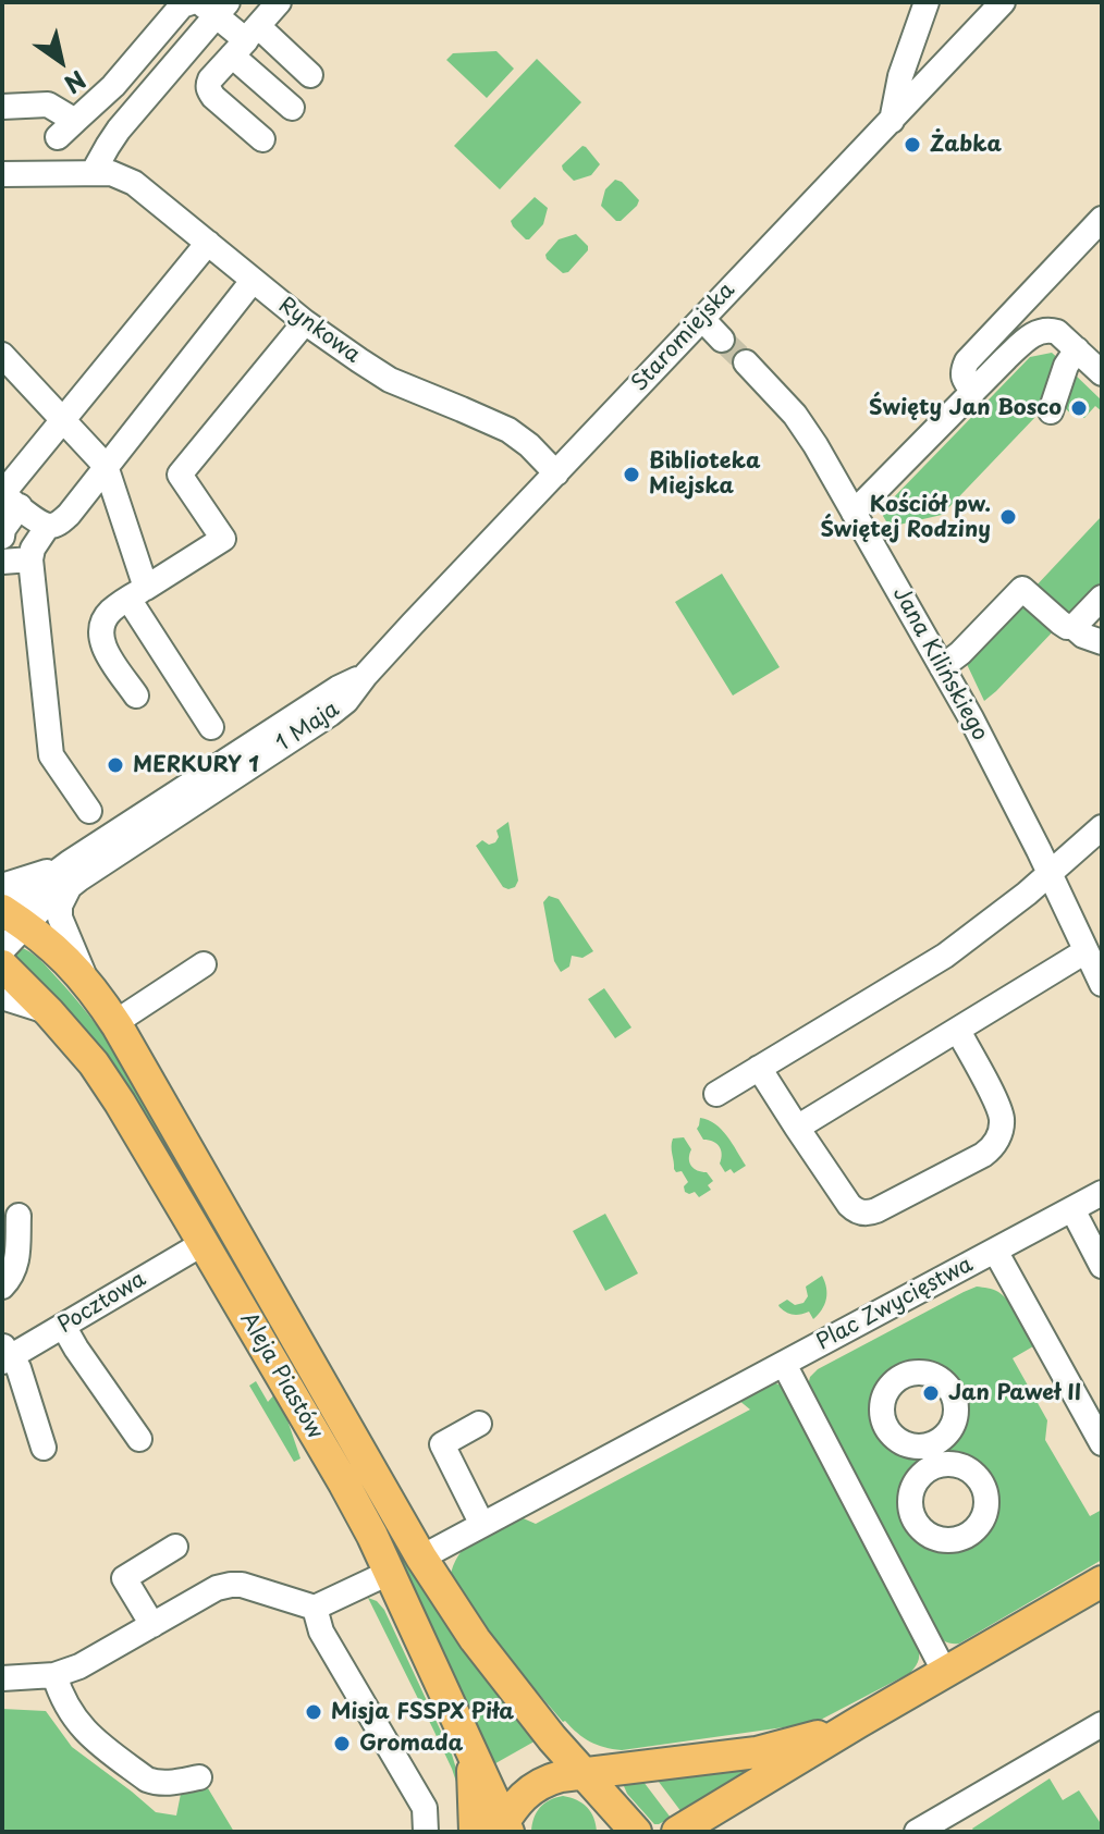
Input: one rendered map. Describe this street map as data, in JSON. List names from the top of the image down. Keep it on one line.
{"streets":{"main road":["Aleja Piastów"],"street":["Rynkowa","Staromiejska","Jana Kilińskiego","1 Maja","Pocztowa","Plac Zwycięstwa"]},"crossings":[["Rynkowa","Staromiejska"],["Staromiejska","1 Maja"],["1 Maja","Aleja Piastów"],["Pocztowa","Aleja Piastów"],["Plac Zwycięstwa","Aleja Piastów"]],"places":["Żabka","Święty Jan Bosco","Biblioteka Miejska","Kościół pw. Świętej Rodziny","MERKURY 1","Jan Paweł II","Misja FSSPX Piła","Gromada"],"north":"bottom right"}
